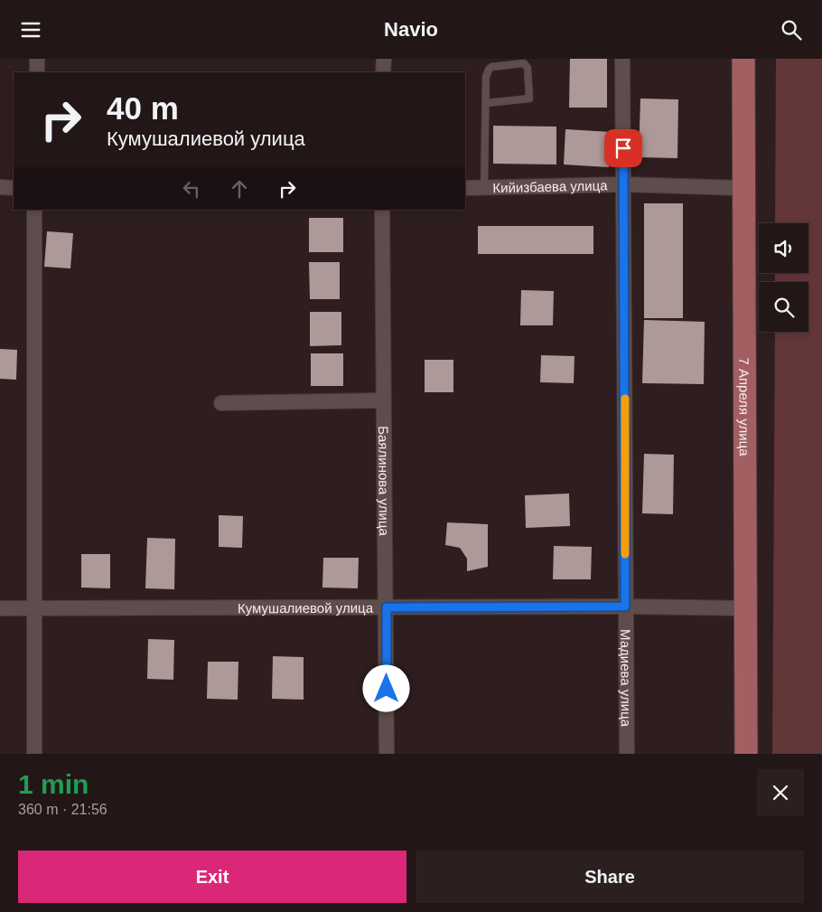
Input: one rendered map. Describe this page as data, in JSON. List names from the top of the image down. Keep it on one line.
{"streets":{"main road":["7 Апреля улица"],"street":["Кийизбаева улица","Баялинова улица","Кумушалиевой улица","Мадиева улица"]},"crossings":[["Кийизбаева улица","7 Апреля улица"],["Кийизбаева улица","Мадиева улица"],["7 Апреля улица","Кумушалиевой улица"],["Баялинова улица","Кумушалиевой улица"],["Кумушалиевой улица","Мадиева улица"]],"page":{"header":"Navio","turn":["40 m","Кумушалиевой улица"],"heading":["1 min","360 m · 21:56"],"buttons":["Exit","Share"]}}
